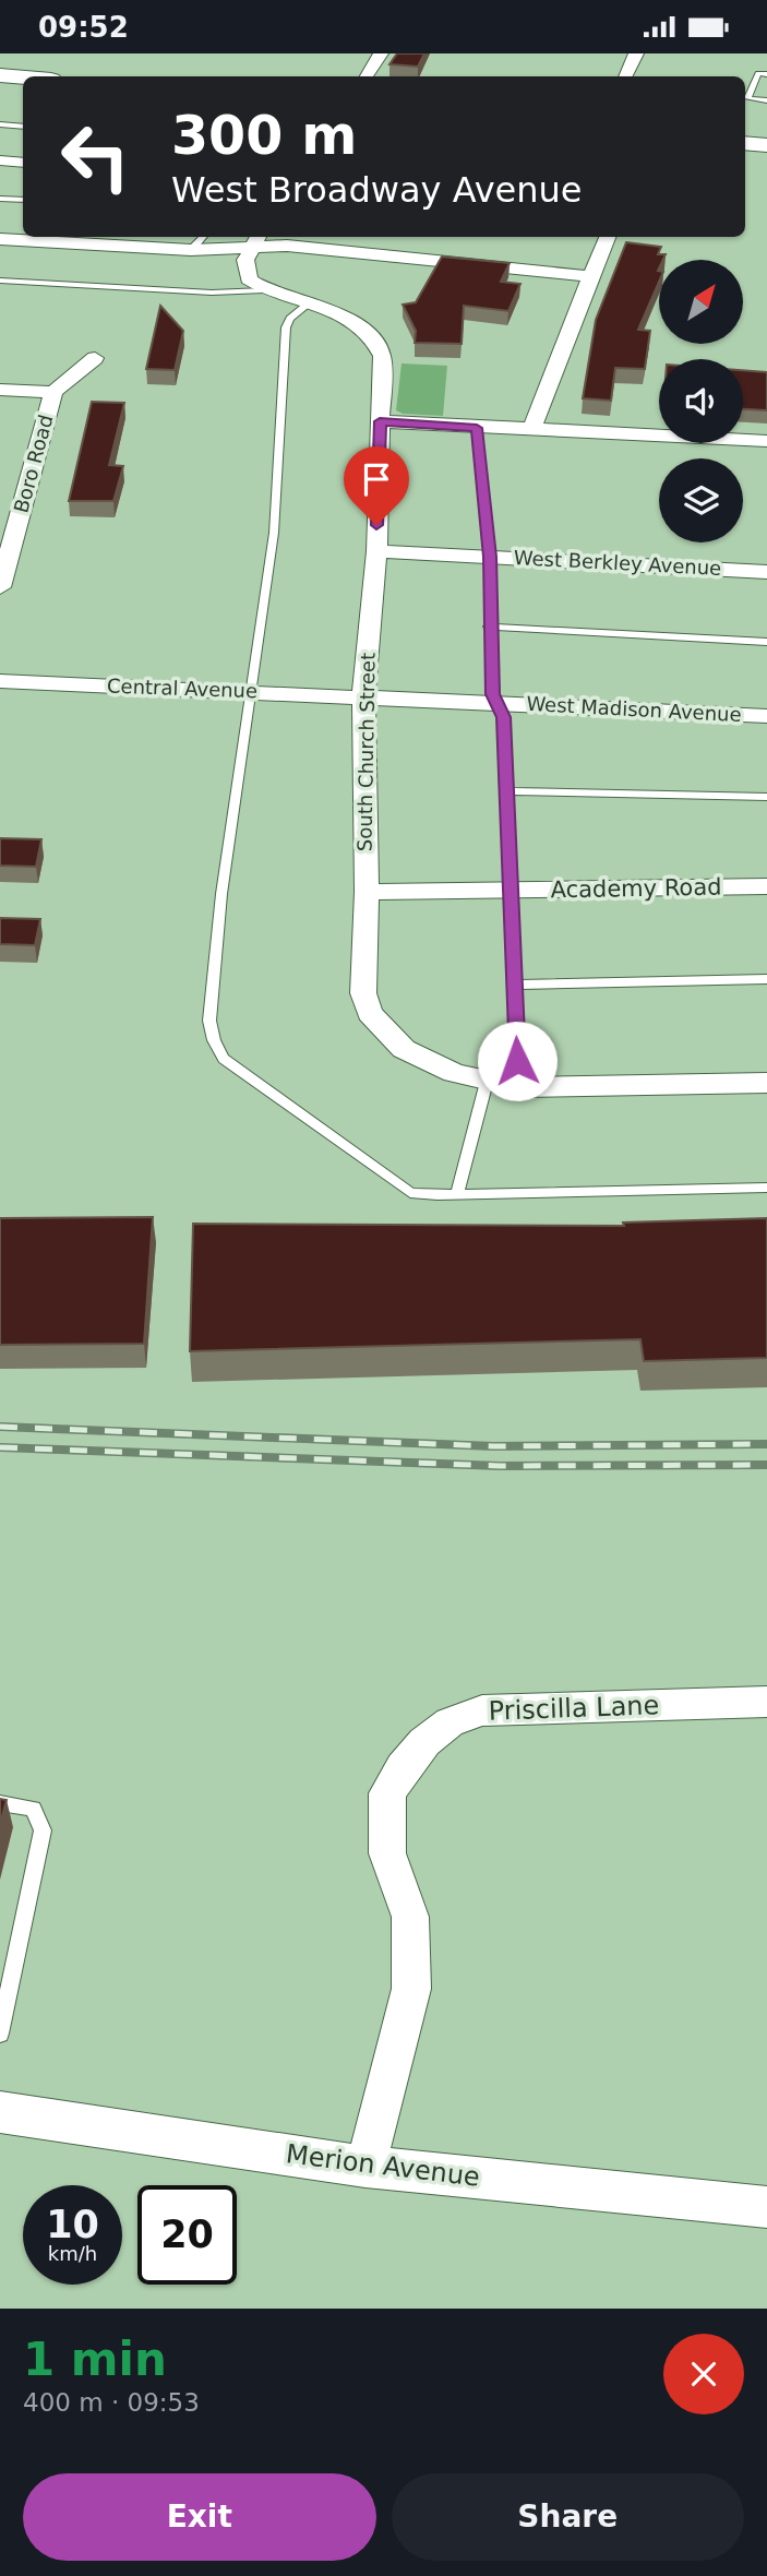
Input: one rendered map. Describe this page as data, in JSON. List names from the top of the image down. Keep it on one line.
{"streets":{"street":["Boro Road","West Berkley Avenue","Central Avenue","West Madison Avenue","South Church Street","Academy Road","Priscilla Lane","Merion Avenue"]},"crossings":[["West Berkley Avenue","South Church Street"],["Central Avenue","West Madison Avenue"],["Central Avenue","South Church Street"],["West Madison Avenue","South Church Street"],["South Church Street","Academy Road"],["Priscilla Lane","Merion Avenue"]],"north":"top right","page":{"status":"09:52","turn":["300 m","West Broadway Avenue"],"speed":"10 km/h","limit":"20","heading":["1 min","400 m · 09:53"],"buttons":["Exit","Share"]}}
